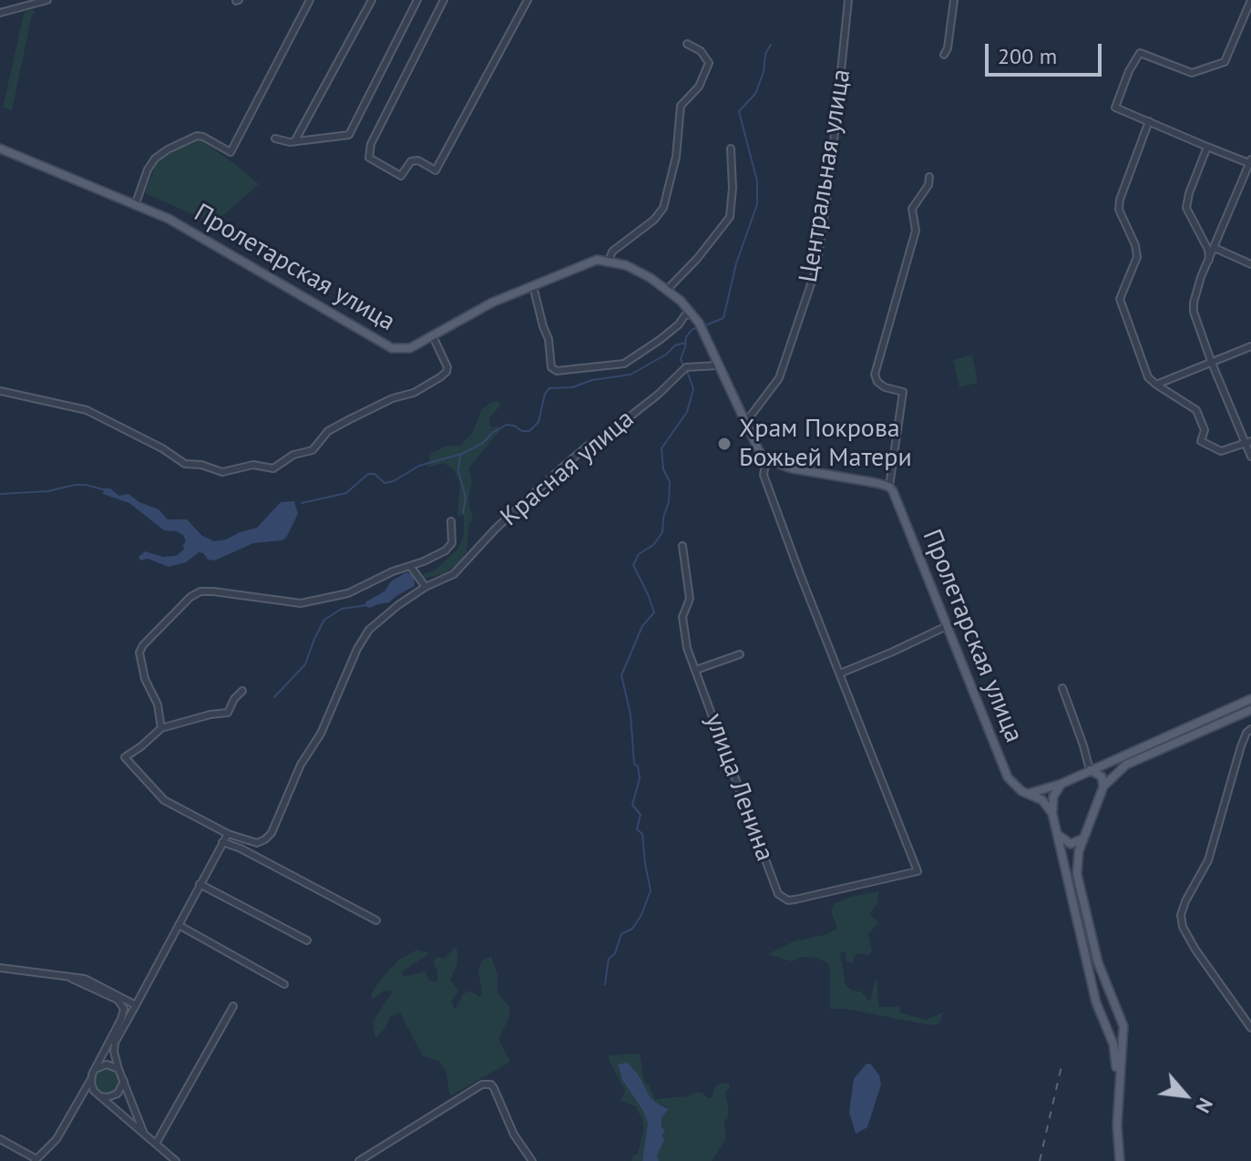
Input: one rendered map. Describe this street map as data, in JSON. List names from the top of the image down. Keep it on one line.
{"streets":{"main road":["Пролетарская улица"],"street":["Центральная улица","Красная улица","улица Ленина"]},"places":["Храм Покрова Божьей Матери"],"scale_bar":"200 m","north":"bottom right"}
